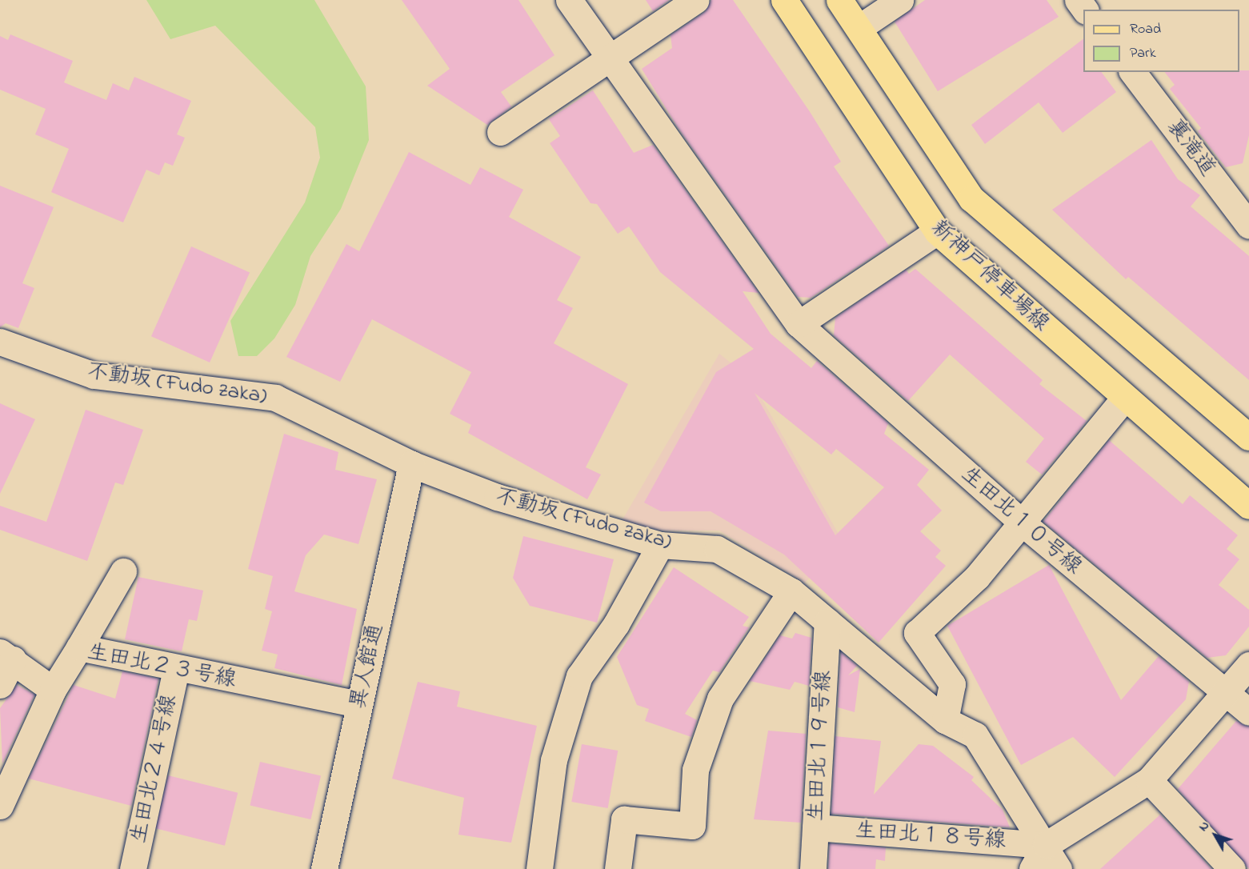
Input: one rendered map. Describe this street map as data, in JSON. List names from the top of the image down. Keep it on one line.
{"streets":{"main road":["新神戸停車場線"],"street":["裏滝道","不動坂 (Fudo zaka)","生田北１０号線","生田北２３号線","異人館通","生田北１９号線","生田北２４号線","生田北１８号線"]},"crossings":[["不動坂 (Fudo zaka)","異人館通"],["不動坂 (Fudo zaka)","生田北１９号線"],["不動坂 (Fudo zaka)","生田北１８号線"],["生田北２３号線","異人館通"],["生田北２３号線","生田北２４号線"],["生田北１９号線","生田北１８号線"]],"legend":["Road","Park"],"north":"top left"}
